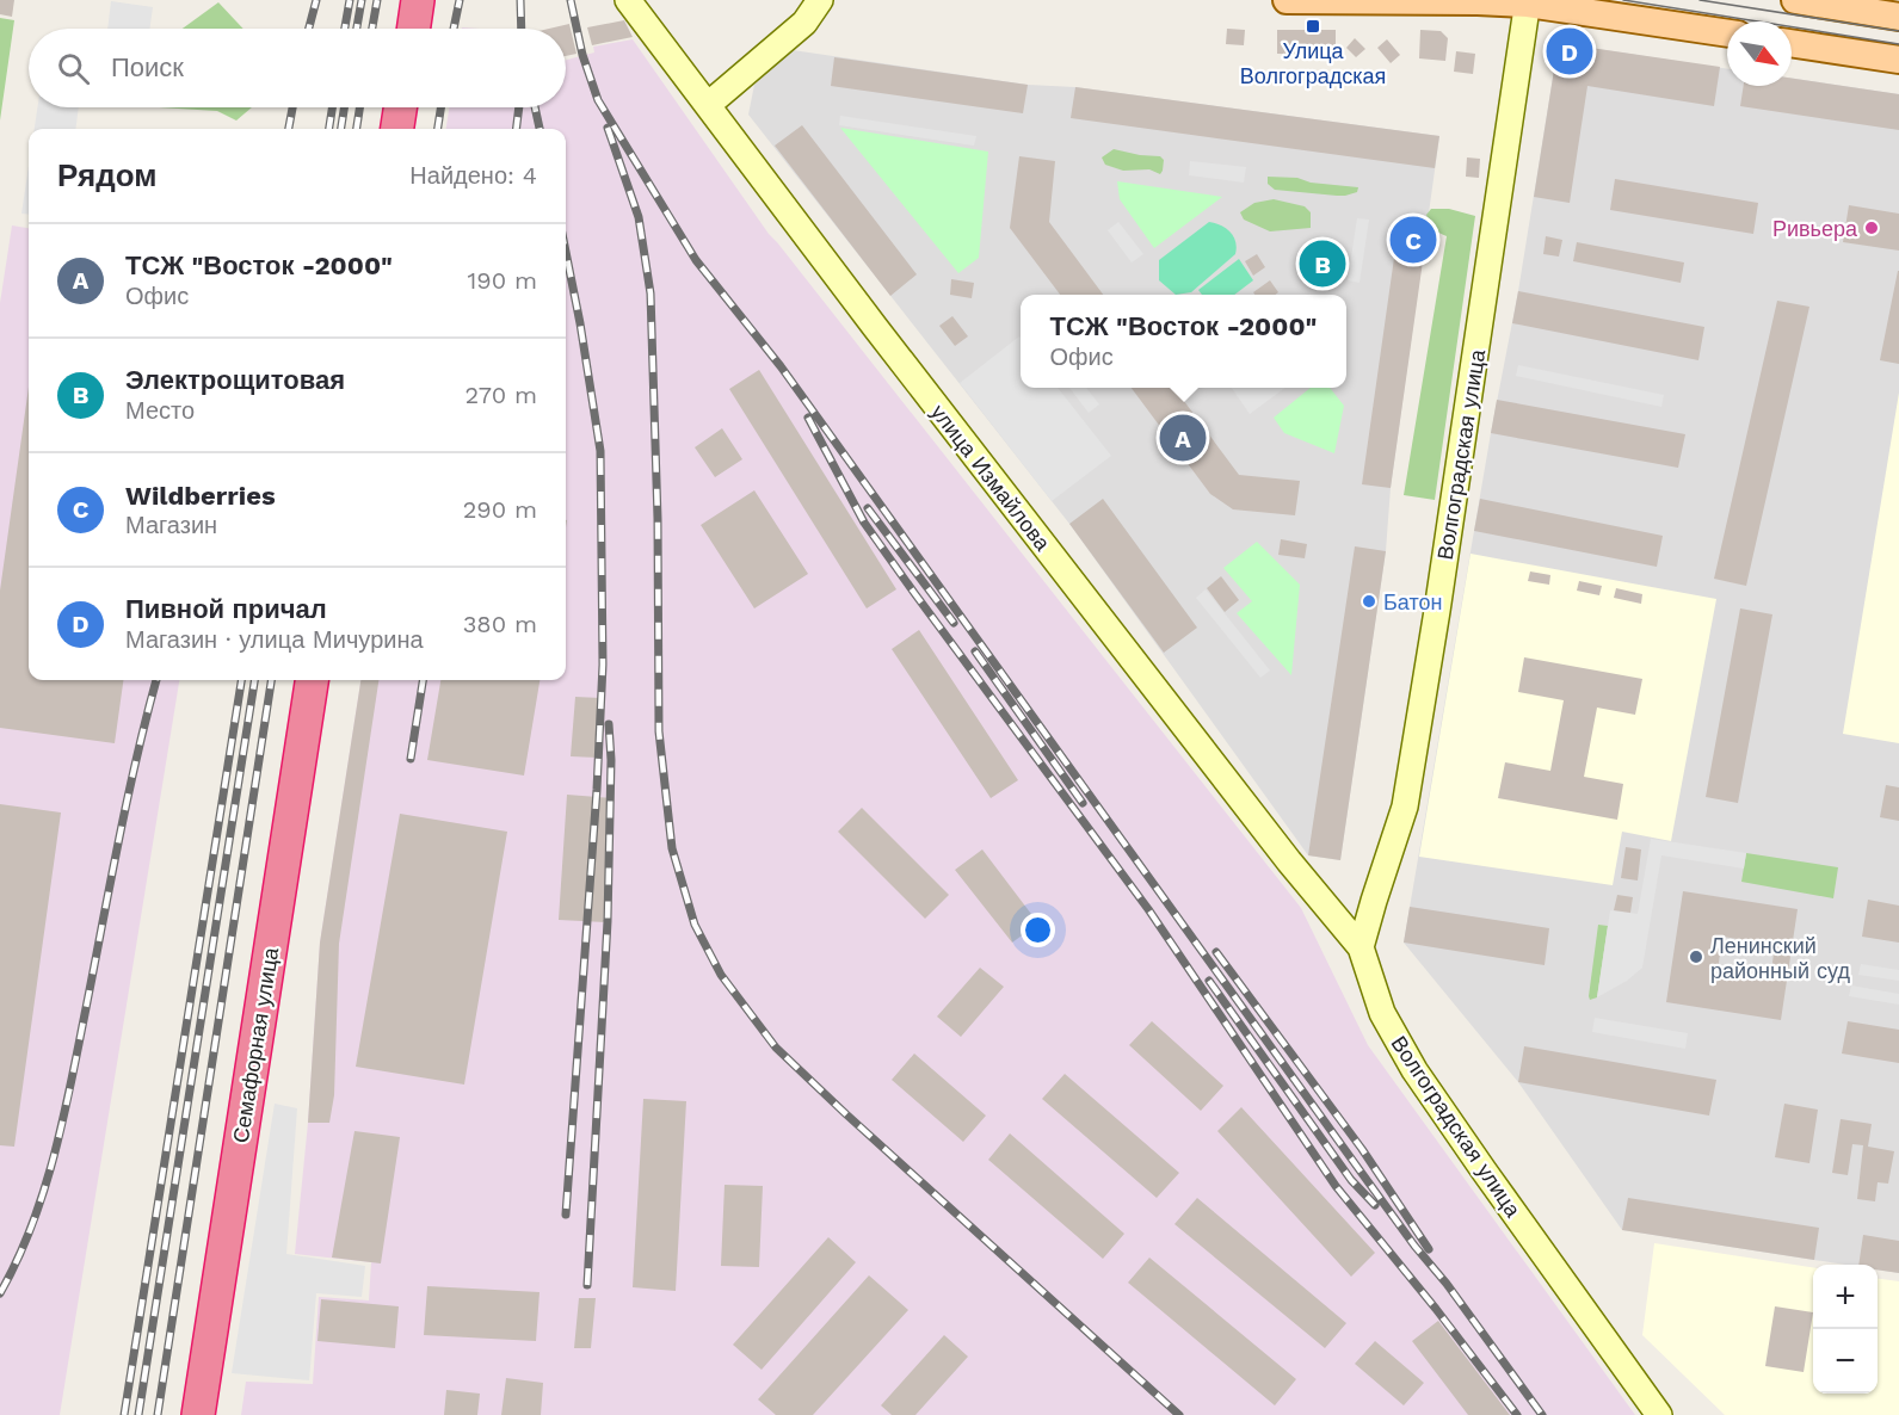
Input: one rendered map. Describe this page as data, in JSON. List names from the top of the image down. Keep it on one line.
{"streets":{"highway":["Семафорная улица"],"main road":["Волгоградская улица","улица Измайлова"]},"crossings":[["Волгоградская улица","улица Измайлова"]],"places":{"transit":["Улица Волгоградская"],"other":["Ривьера","Батон","Ленинский районный суд"]},"north":"bottom right","page":{"pins":["D","C","B","A"],"search":"Поиск","heading":["Рядом","Найдено: 4"],"list":[{"mark":"A","name":"ТСЖ \"Восток -2000\"","note":"Офис","value":"190 m"},{"mark":"B","name":"Электрощитовая","note":"Место","value":"270 m"},{"mark":"C","name":"Wildberries","note":"Магазин","value":"290 m"},{"mark":"D","name":"Пивной причал","note":"Магазин · улица Мичурина","value":"380 m"}],"popup":["ТСЖ \"Восток -2000\"","Офис"],"map_buttons":["+","−"]}}
